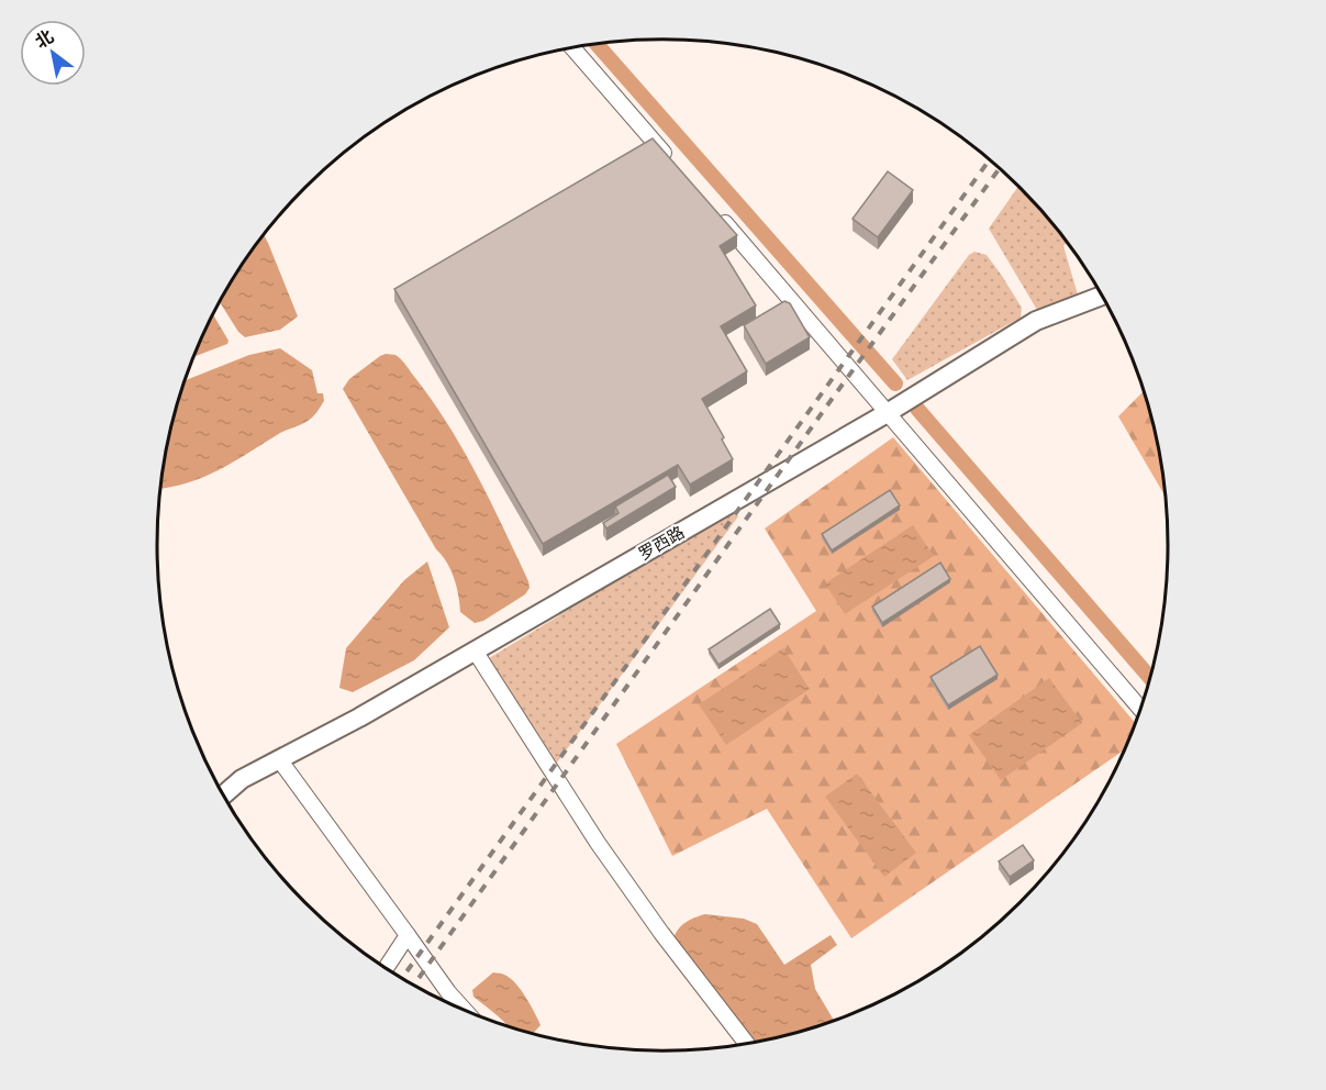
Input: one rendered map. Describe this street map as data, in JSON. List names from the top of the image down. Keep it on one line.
{"streets":{"street":["罗西路"]},"north":"top left"}
